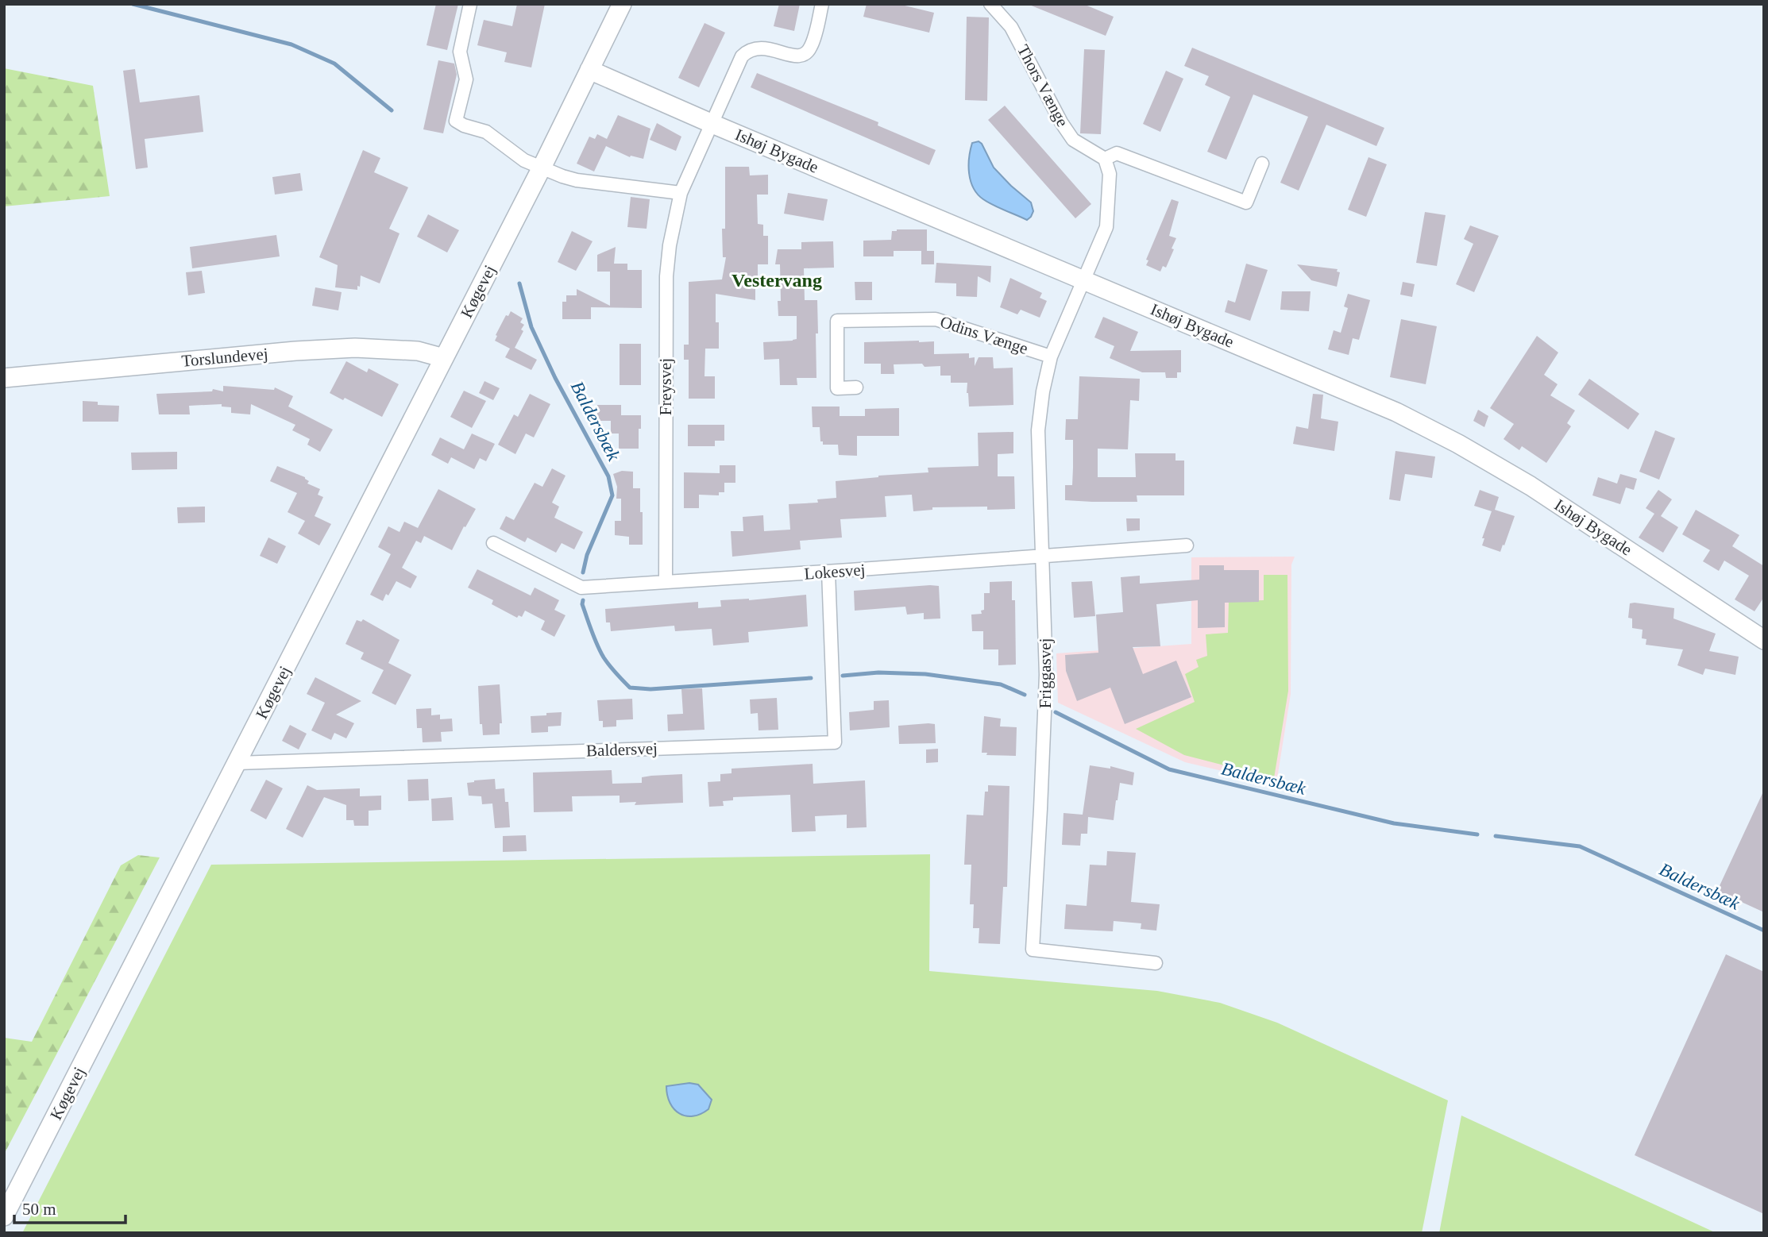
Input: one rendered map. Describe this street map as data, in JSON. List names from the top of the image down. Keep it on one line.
{"streets":{"street":["Thors Vænge","Ishøj Bygade","Køgevej","Odins Vænge","Torslundevej","Freysvej","Lokesvej","Friggasvej","Baldersvej"]},"crossings":[["Ishøj Bygade","Køgevej"],["Ishøj Bygade","Freysvej"],["Ishøj Bygade","Friggasvej"],["Køgevej","Torslundevej"],["Køgevej","Baldersvej"],["Odins Vænge","Friggasvej"],["Freysvej","Lokesvej"],["Lokesvej","Friggasvej"],["Lokesvej","Baldersvej"]],"districts":["Vestervang"],"water":["Baldersbæk"],"scale_bar":"50 m"}
